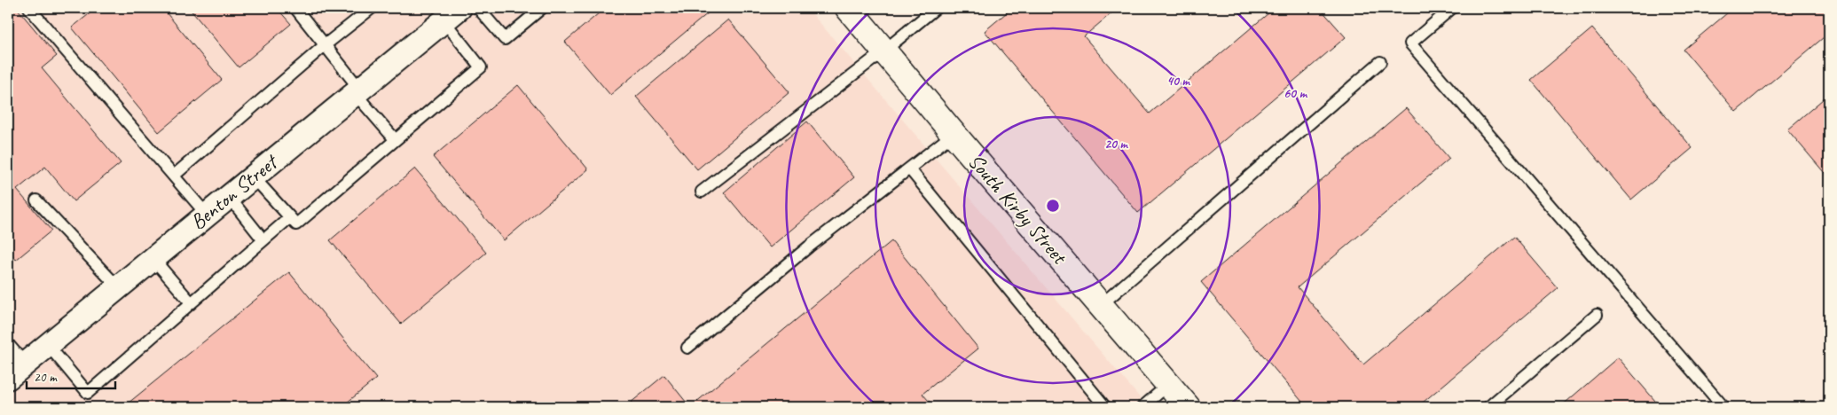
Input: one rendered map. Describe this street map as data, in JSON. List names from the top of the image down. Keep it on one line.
{"streets":{"street":["Benton Street","South Kirby Street"]},"scale_bar":"20 m","rings":["40 m","60 m","20 m"]}
